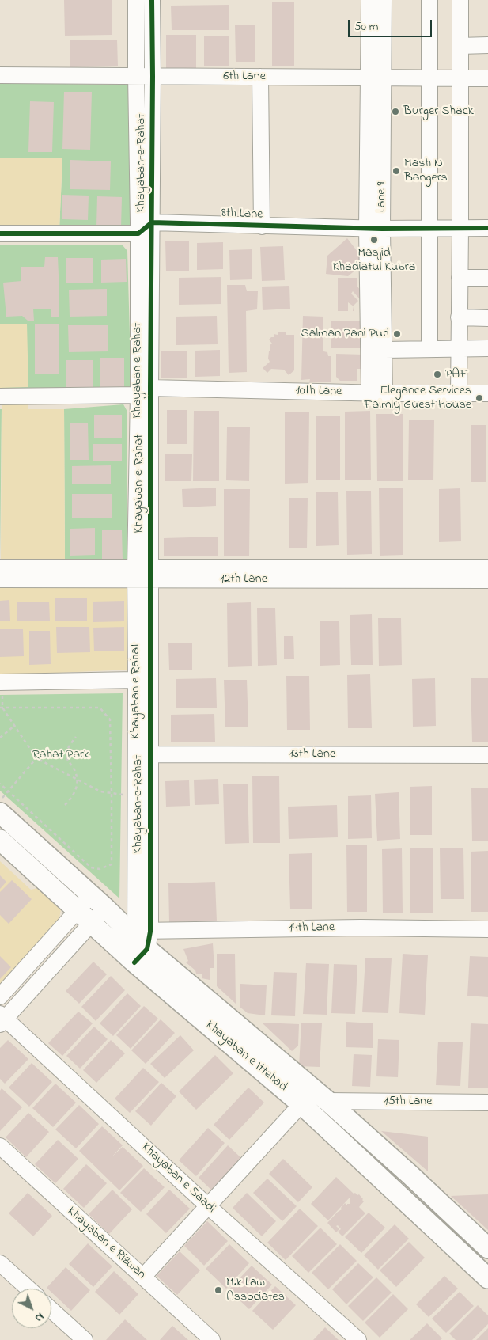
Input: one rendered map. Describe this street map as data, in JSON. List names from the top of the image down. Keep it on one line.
{"streets":{"main road":["Khayaban e Ittehad"],"street":["6th Lane","Khayaban-e-Rahat","Lane 9","8th Lane","Khayaban e Rahat","10th Lane","12th Lane","13th Lane","14th Lane","15th Lane","Khayaban e Saadi","Khayaban e Rizwan"]},"crossings":[["6th Lane","Khayaban-e-Rahat"],["6th Lane","Lane 9"],["6th Lane","Khayaban e Rahat"],["Khayaban-e-Rahat","8th Lane"],["Khayaban-e-Rahat","Khayaban e Rahat"],["Khayaban-e-Rahat","10th Lane"],["Khayaban-e-Rahat","12th Lane"],["Khayaban-e-Rahat","13th Lane"],["Khayaban-e-Rahat","14th Lane"],["Khayaban-e-Rahat","Khayaban e Ittehad"],["Lane 9","8th Lane"],["Lane 9","10th Lane"],["Khayaban e Rahat","10th Lane"],["Khayaban e Rahat","12th Lane"],["Khayaban e Rahat","13th Lane"],["Khayaban e Rahat","14th Lane"],["Khayaban e Rahat","Khayaban e Ittehad"],["14th Lane","Khayaban e Ittehad"],["Khayaban e Ittehad","15th Lane"]],"parks":["Rahat Park"],"places":["Burger Shack","Mash N Bangers","Masjid Khadiatul Kubra","Salman Pani Puri","PAF","Elegance Services Faimly Guest House","M.k Law Associates"],"scale_bar":"50 m","north":"bottom right"}
